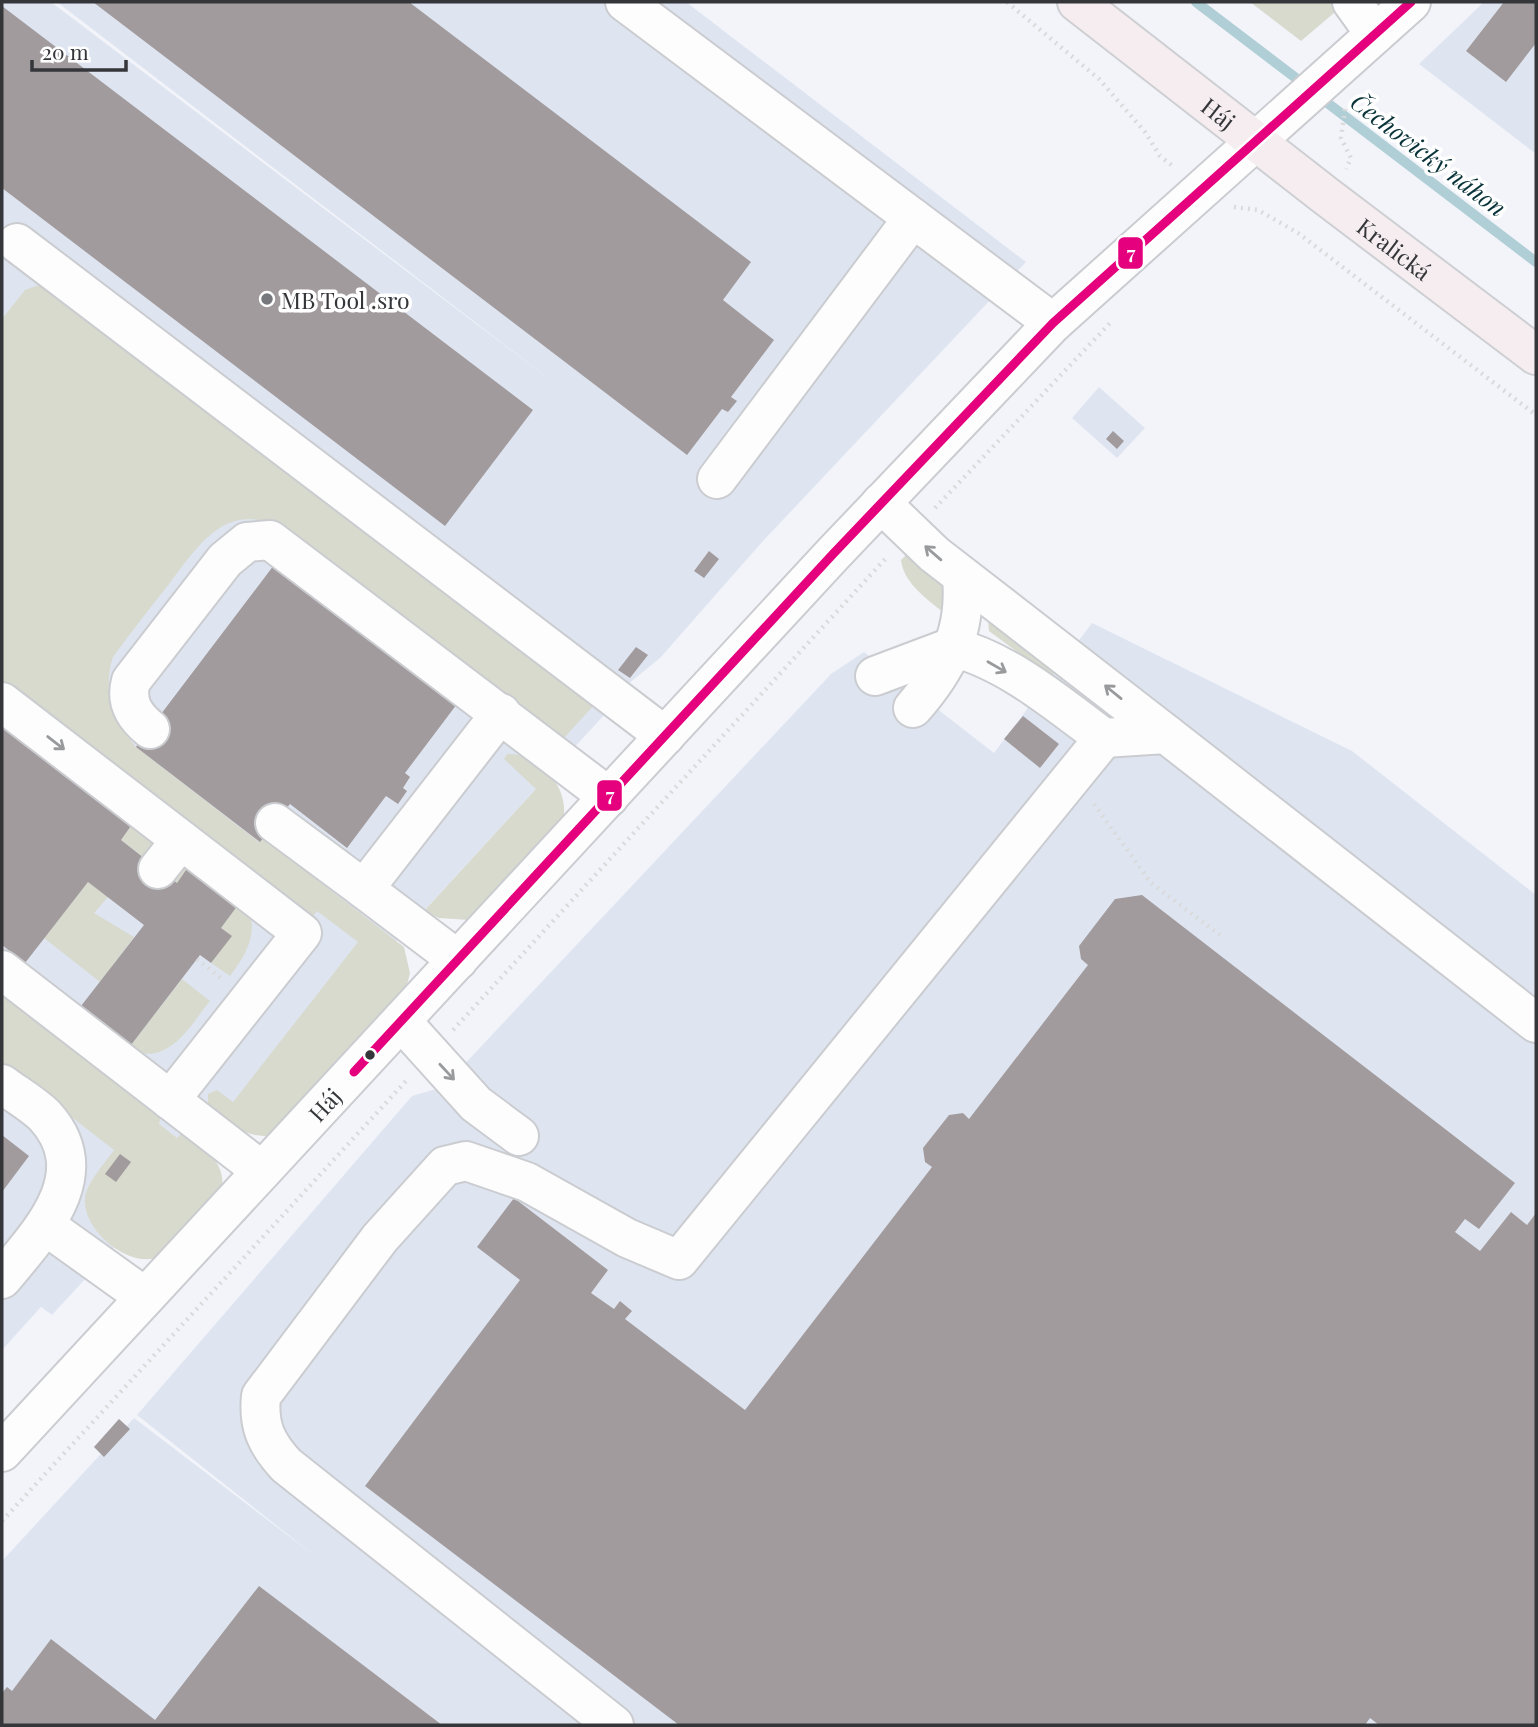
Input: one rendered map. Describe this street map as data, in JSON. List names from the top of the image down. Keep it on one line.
{"streets":{"main road":["Háj","Kralická"]},"crossings":[["Háj","Kralická"]],"water":["Čechovický náhon"],"places":["MB Tool .sro"],"lines":["transit line 7"],"scale_bar":"20 m"}
